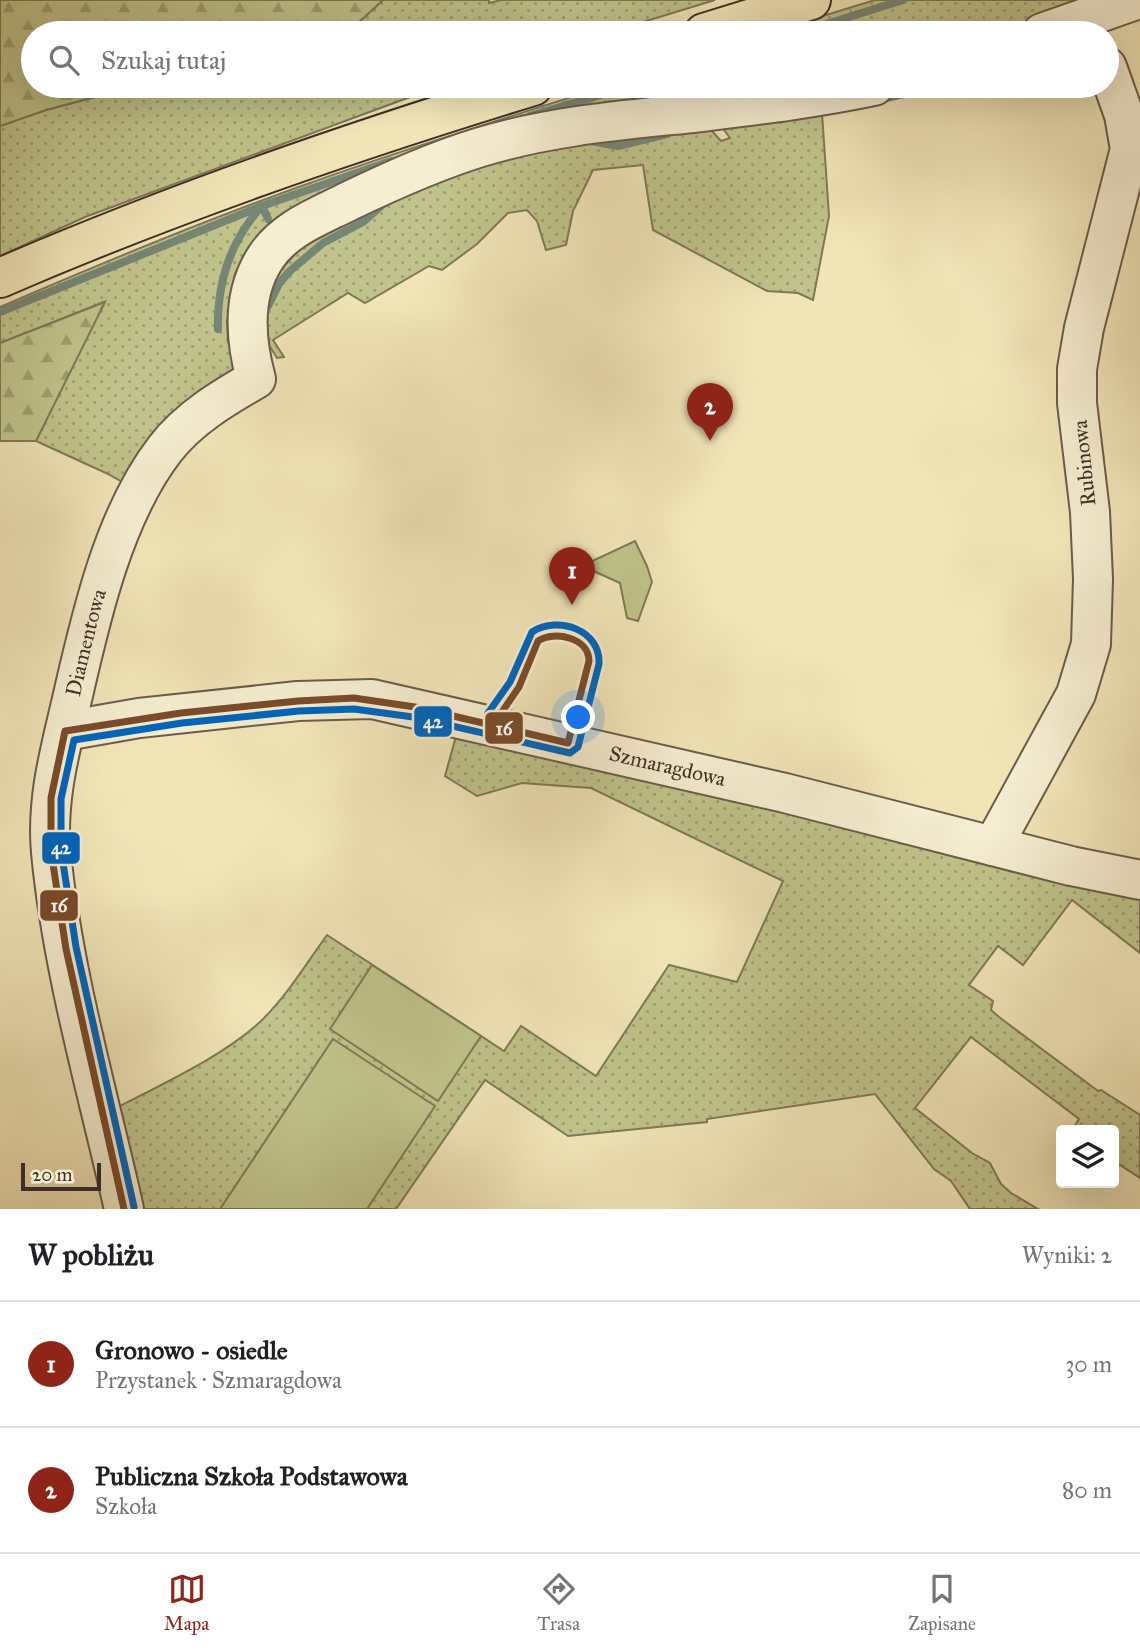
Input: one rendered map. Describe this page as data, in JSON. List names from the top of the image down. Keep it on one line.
{"streets":{"street":["Rubinowa","Diamentowa","Szmaragdowa"]},"crossings":[["Rubinowa","Szmaragdowa"],["Diamentowa","Szmaragdowa"]],"lines":["transit line 42","transit line 16"],"scale_bar":"20 m","page":{"search":"Szukaj tutaj","pins":["2","1"],"scale":"20 m","heading":["W pobliżu","Wyniki: 2"],"list":[{"mark":"1","name":"Gronowo - osiedle","note":"Przystanek · Szmaragdowa","value":"30 m"},{"mark":"2","name":"Publiczna Szkoła Podstawowa","note":"Szkoła","value":"80 m"}],"nav":["Mapa","Trasa","Zapisane"]}}
